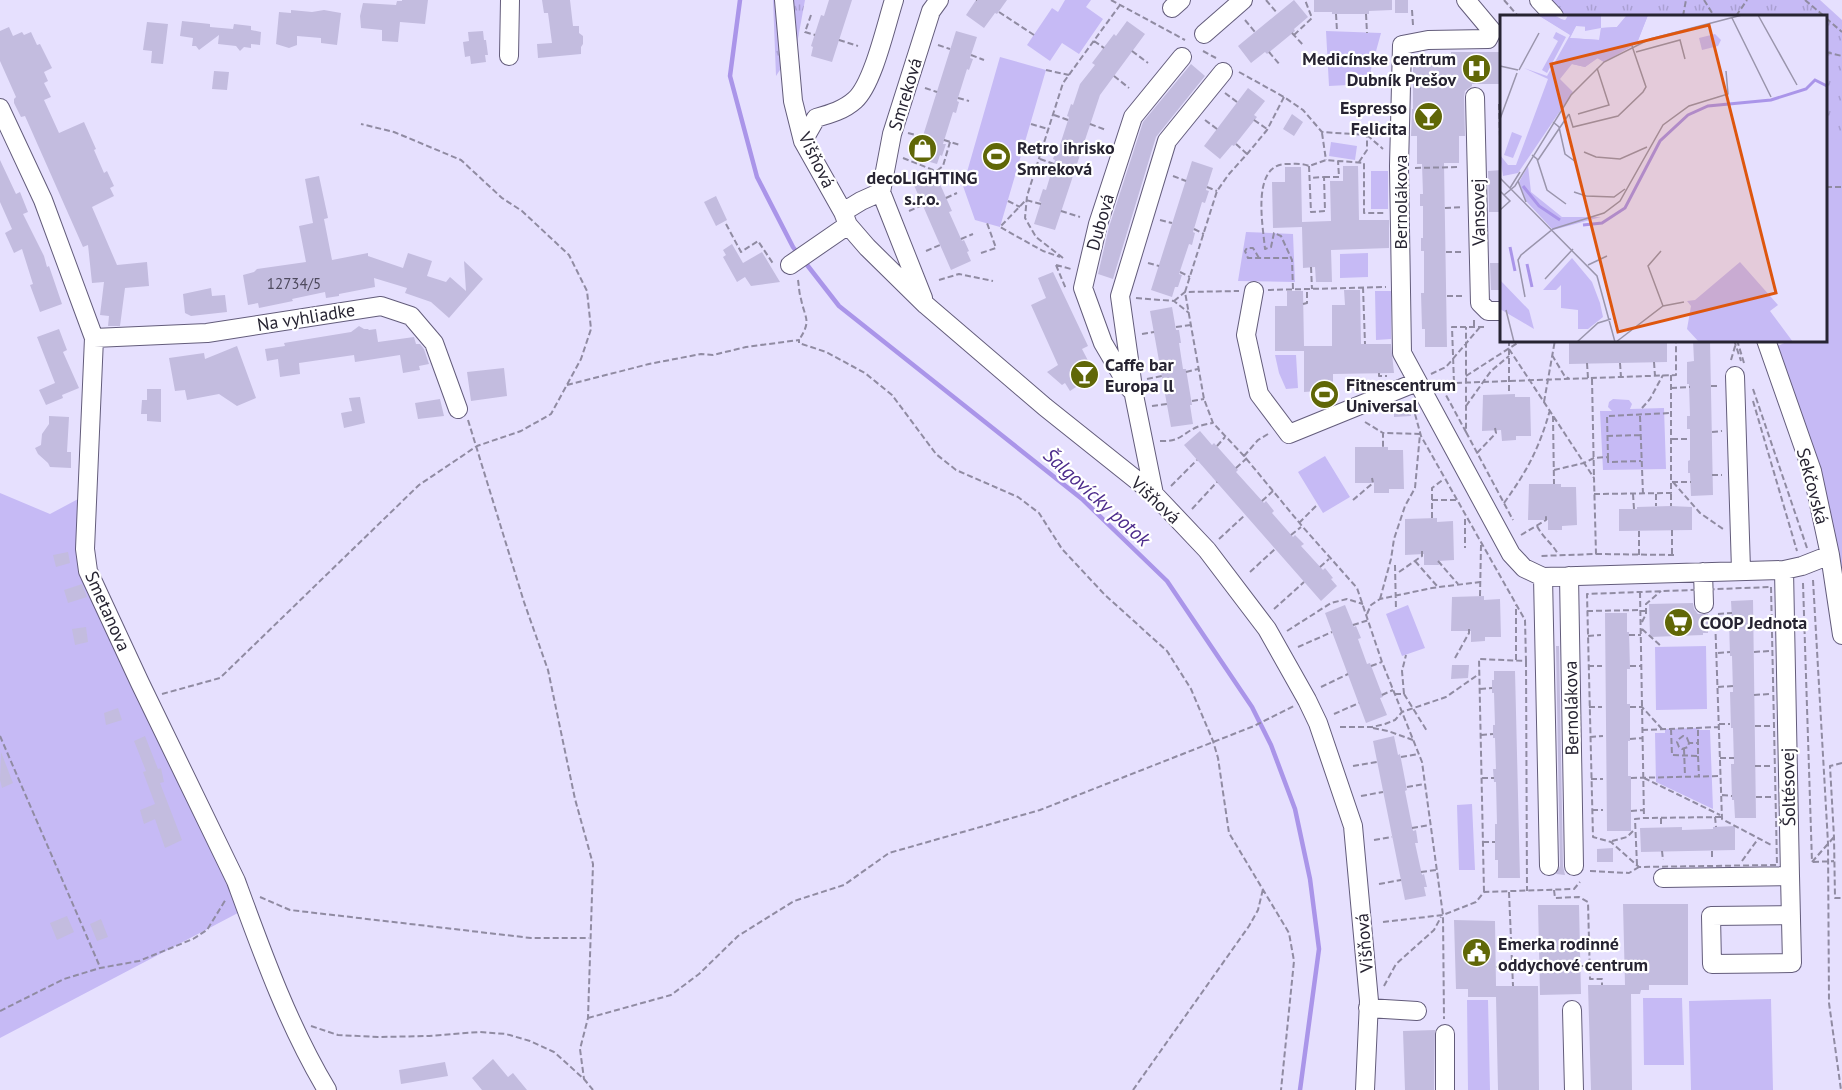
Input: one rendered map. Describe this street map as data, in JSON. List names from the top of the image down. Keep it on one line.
{"streets":{"street":["Smreková","Višňová","Bernolákova","Vansovej","Dubová","Na vyhliadke","Sekčovská","Smetanova","Šoltésovej"]},"crossings":[["Višňová","Dubová"],["Na vyhliadke","Smetanova"]],"water":["Šalgovícky potok"],"places":{"hospital":["Medicínske centrum Dubník Prešov"],"bar":["Espresso Felicita","Caffe bar Europa ll"],"shop":["decoLIGHTING s.r.o."],"sports":["Retro ihrisko Smreková","Fitnescentrum Universal"],"supermarket":["COOP Jednota"],"public building":["Emerka rodinné oddychové centrum"]},"house_numbers":["12734/5"]}
